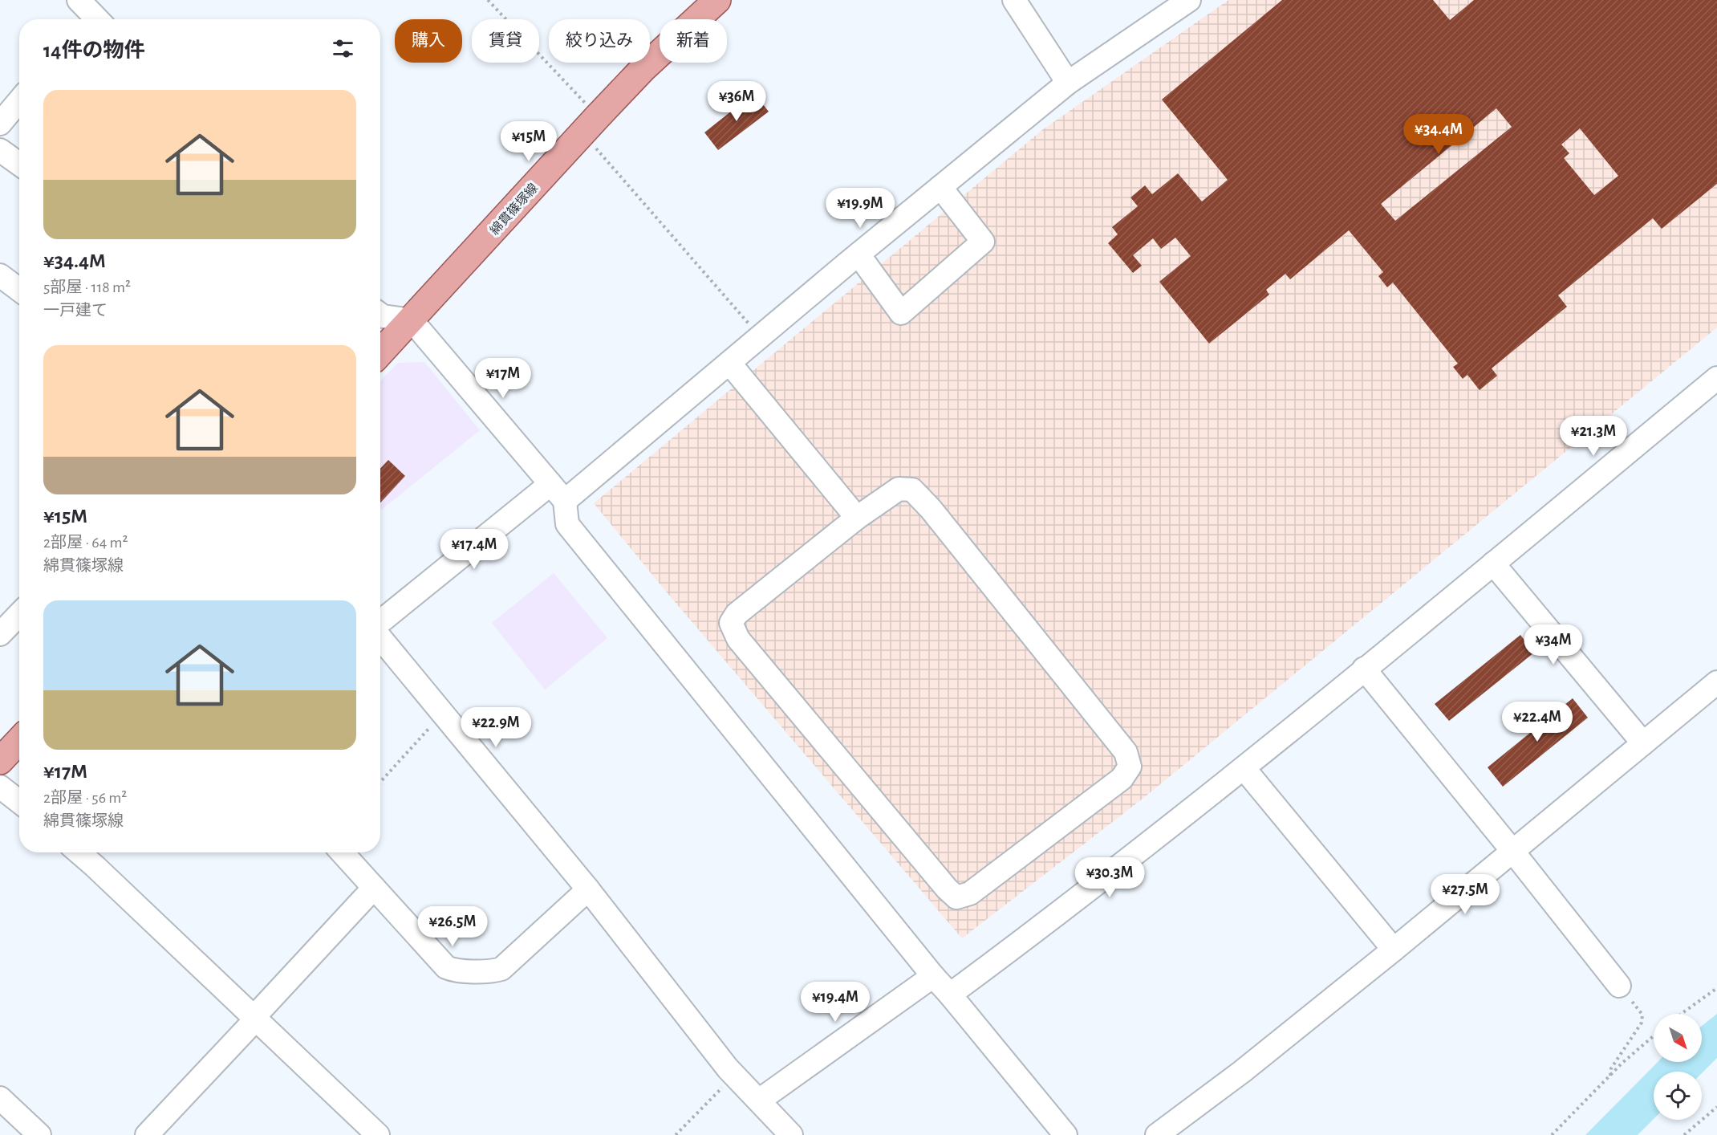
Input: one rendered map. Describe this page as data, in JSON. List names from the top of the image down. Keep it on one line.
{"streets":{"main road":["綿貫篠塚線"]},"north":"bottom right","page":{"chip":["購入","賃貸","絞り込み","新着"],"heading":"14件の物件","list":[{"name":"¥34.4M","note":"5部屋 · 118 m² · 一戸建て"},{"name":"¥15M","note":"2部屋 · 64 m² · 綿貫篠塚線"},{"name":"¥17M","note":"2部屋 · 56 m² · 綿貫篠塚線"}],"price":["¥36M","¥34.4M","¥15M","¥19.9M","¥17M","¥21.3M","¥17.4M","¥34M","¥22.4M","¥22.9M","¥30.3M","¥27.5M","¥26.5M","¥19.4M"]}}
